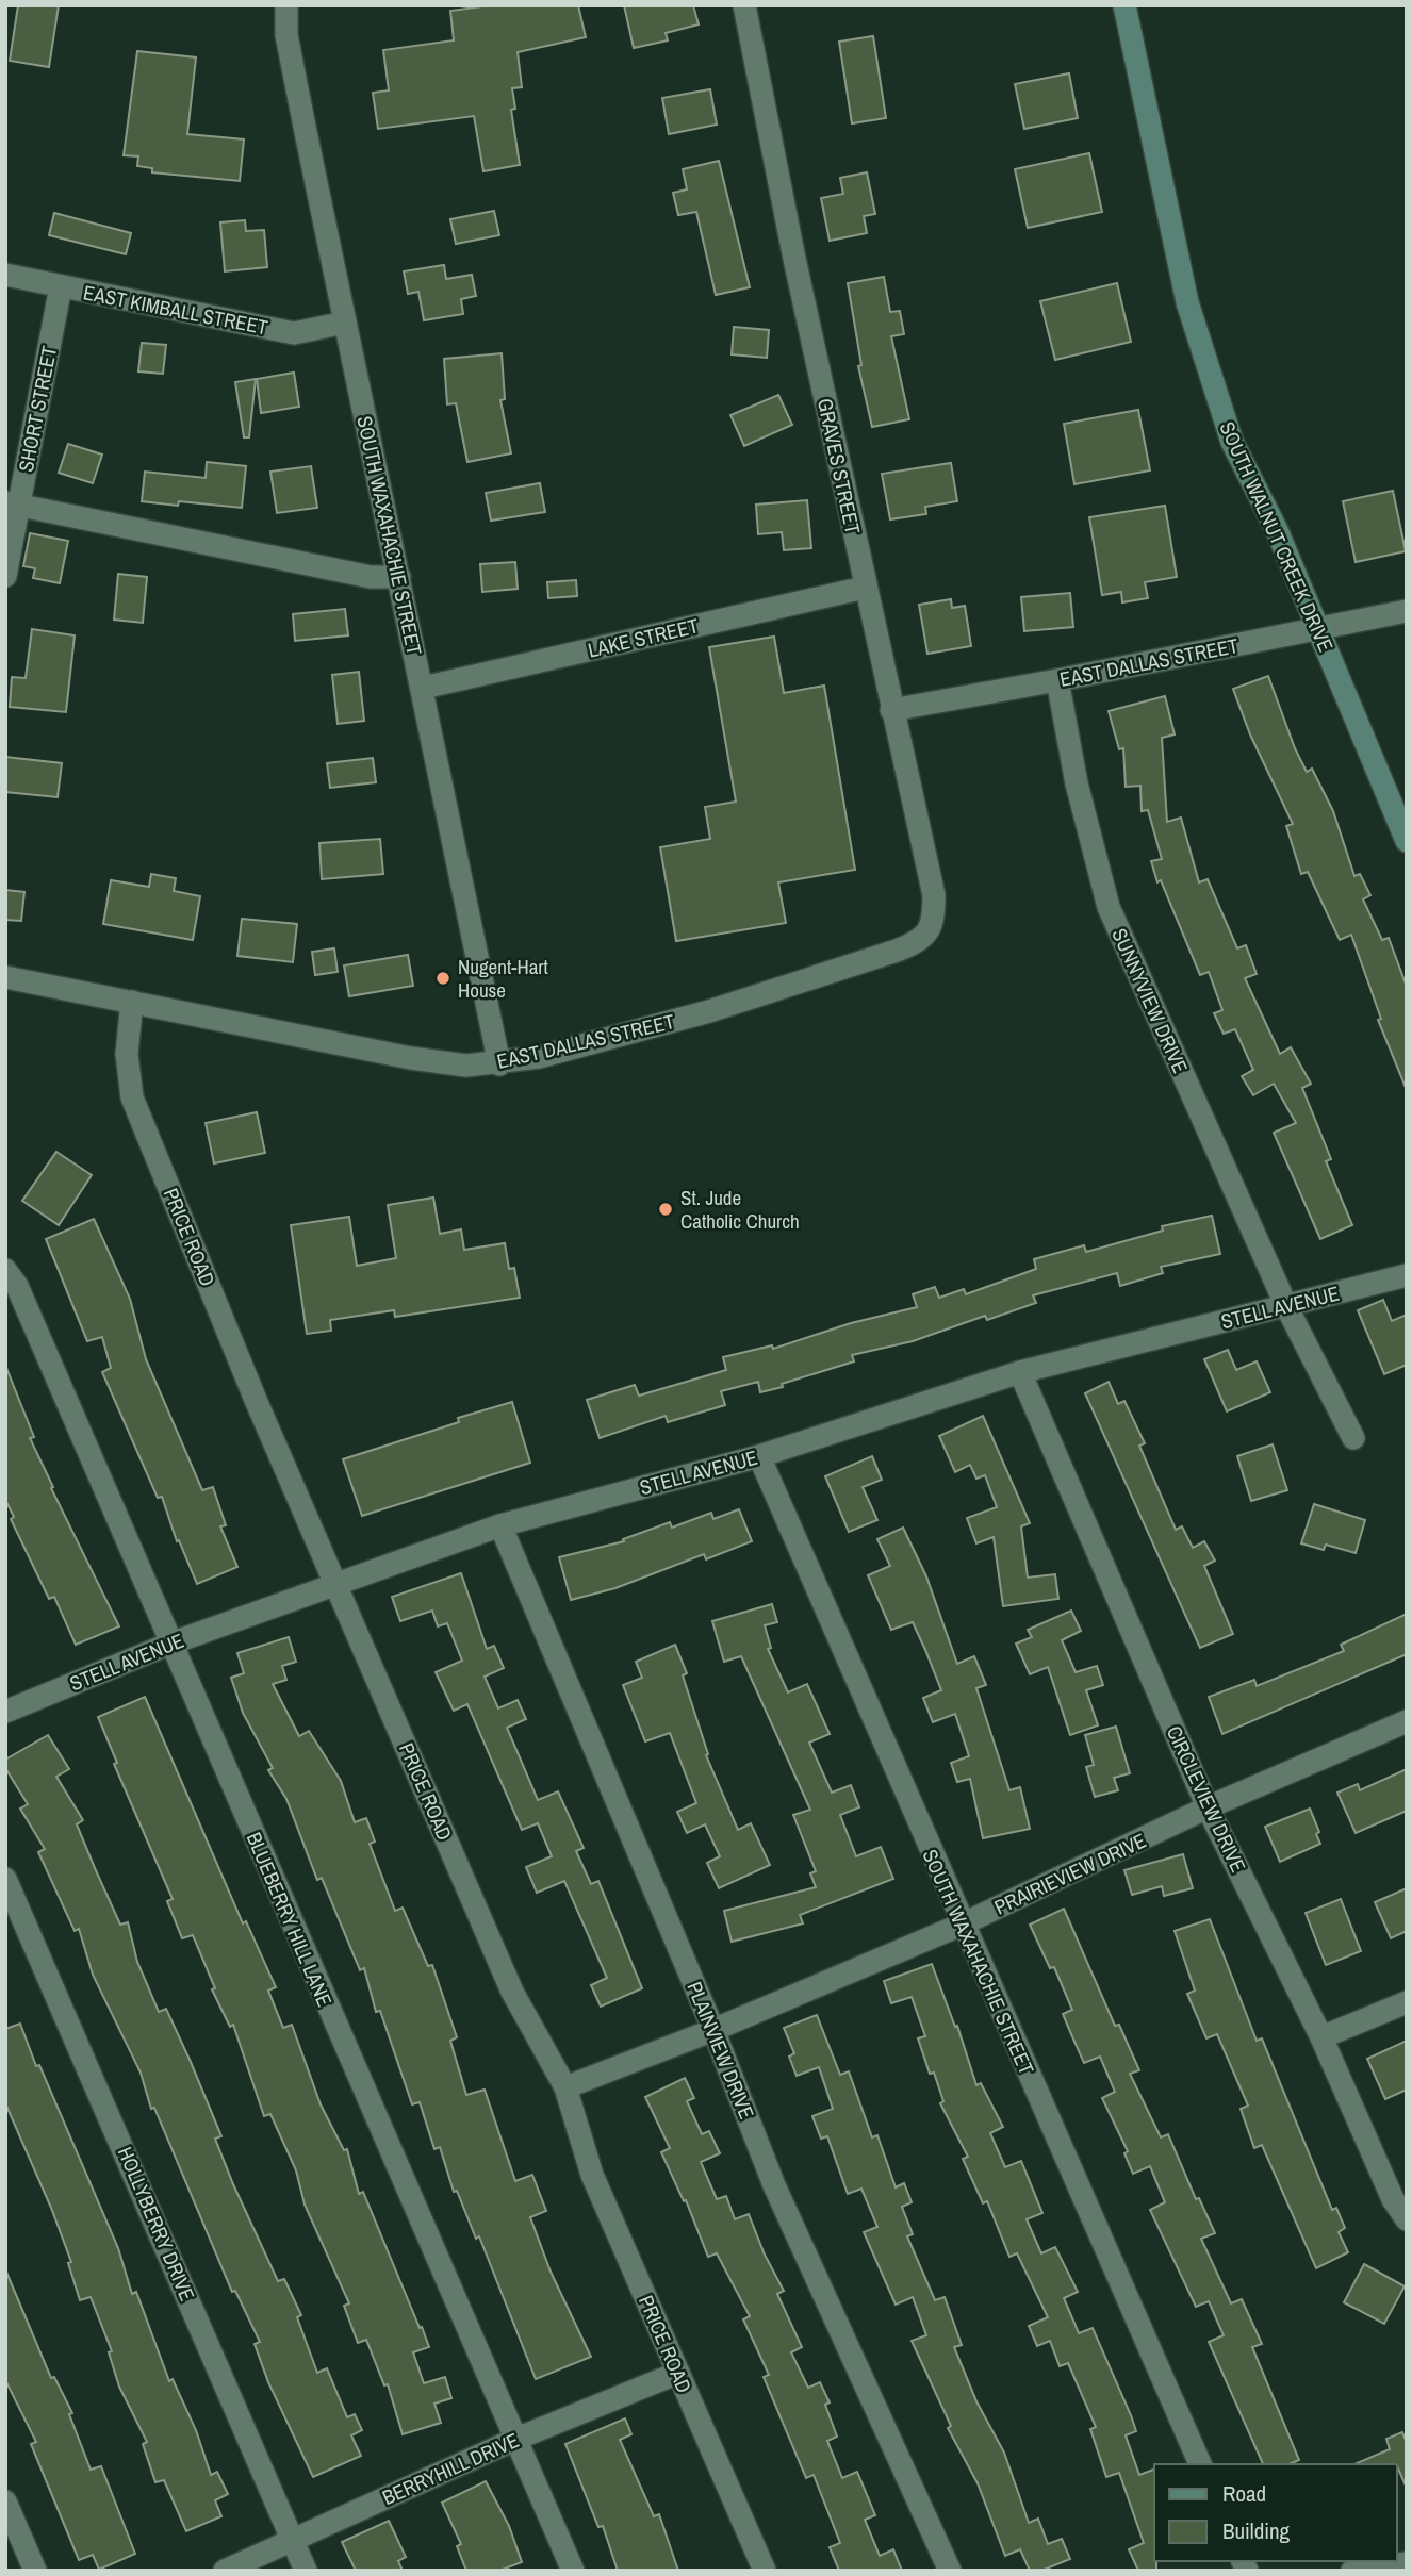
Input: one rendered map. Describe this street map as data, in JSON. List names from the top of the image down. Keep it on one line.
{"streets":{"street":["EAST KIMBALL STREET","SHORT STREET","GRAVES STREET","SOUTH WAXAHACHIE STREET","SOUTH WALNUT CREEK DRIVE","LAKE STREET","EAST DALLAS STREET","SUNNYVIEW DRIVE","PRICE ROAD","STELL AVENUE","CIRCLEVIEW DRIVE","PRAIRIEVIEW DRIVE","BLUEBERRY HILL LANE","PLAINVIEW DRIVE","HOLLYBERRY DRIVE","BERRYHILL DRIVE"]},"crossings":[["EAST KIMBALL STREET","SHORT STREET"],["EAST KIMBALL STREET","SOUTH WAXAHACHIE STREET"],["GRAVES STREET","LAKE STREET"],["GRAVES STREET","EAST DALLAS STREET"],["SOUTH WAXAHACHIE STREET","LAKE STREET"],["SOUTH WAXAHACHIE STREET","EAST DALLAS STREET"],["SOUTH WAXAHACHIE STREET","STELL AVENUE"],["SOUTH WAXAHACHIE STREET","PRAIRIEVIEW DRIVE"],["SOUTH WALNUT CREEK DRIVE","EAST DALLAS STREET"],["EAST DALLAS STREET","SUNNYVIEW DRIVE"],["EAST DALLAS STREET","PRICE ROAD"],["SUNNYVIEW DRIVE","STELL AVENUE"],["PRICE ROAD","STELL AVENUE"],["PRICE ROAD","PRAIRIEVIEW DRIVE"],["PRICE ROAD","BERRYHILL DRIVE"],["STELL AVENUE","CIRCLEVIEW DRIVE"],["STELL AVENUE","BLUEBERRY HILL LANE"],["STELL AVENUE","PLAINVIEW DRIVE"],["CIRCLEVIEW DRIVE","PRAIRIEVIEW DRIVE"],["PRAIRIEVIEW DRIVE","PLAINVIEW DRIVE"],["BLUEBERRY HILL LANE","BERRYHILL DRIVE"],["HOLLYBERRY DRIVE","BERRYHILL DRIVE"]],"places":["Nugent-Hart House","St. Jude Catholic Church"],"legend":["Road","Building"]}
